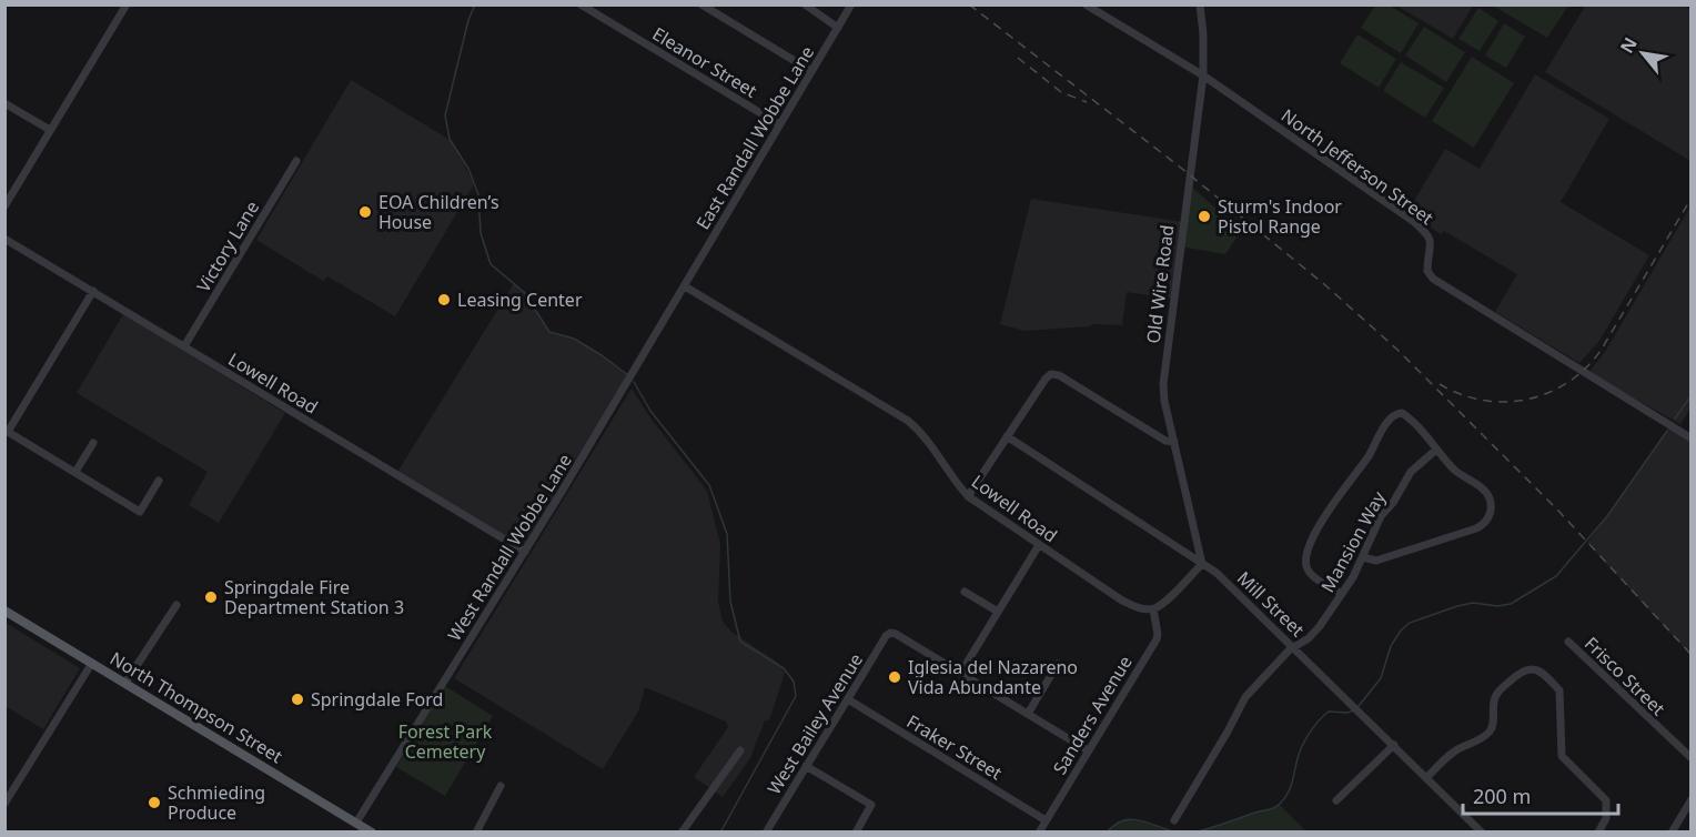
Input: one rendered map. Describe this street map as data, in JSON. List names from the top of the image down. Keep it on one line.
{"streets":{"main road":["North Thompson Street"],"street":["Eleanor Street","East Randall Wobbe Lane","North Jefferson Street","Victory Lane","Old Wire Road","Lowell Road","Mansion Way","West Randall Wobbe Lane","Mill Street","Frisco Street","Sanders Avenue","West Bailey Avenue","Fraker Street"]},"crossings":[["Eleanor Street","East Randall Wobbe Lane"],["East Randall Wobbe Lane","Lowell Road"],["East Randall Wobbe Lane","West Randall Wobbe Lane"],["North Jefferson Street","Old Wire Road"],["Victory Lane","Lowell Road"],["Old Wire Road","Mill Street"],["Lowell Road","West Randall Wobbe Lane"],["Lowell Road","Sanders Avenue"],["Mansion Way","Mill Street"],["West Randall Wobbe Lane","North Thompson Street"],["Sanders Avenue","Fraker Street"],["West Bailey Avenue","Fraker Street"]],"parks":["Forest Park Cemetery"],"places":["EOA Children’s House","Sturm's Indoor Pistol Range","Leasing Center","Springdale Fire Department Station 3","Iglesia del Nazareno Vida Abundante","Springdale Ford","Schmieding Produce"],"scale_bar":"200 m","north":"top left"}
